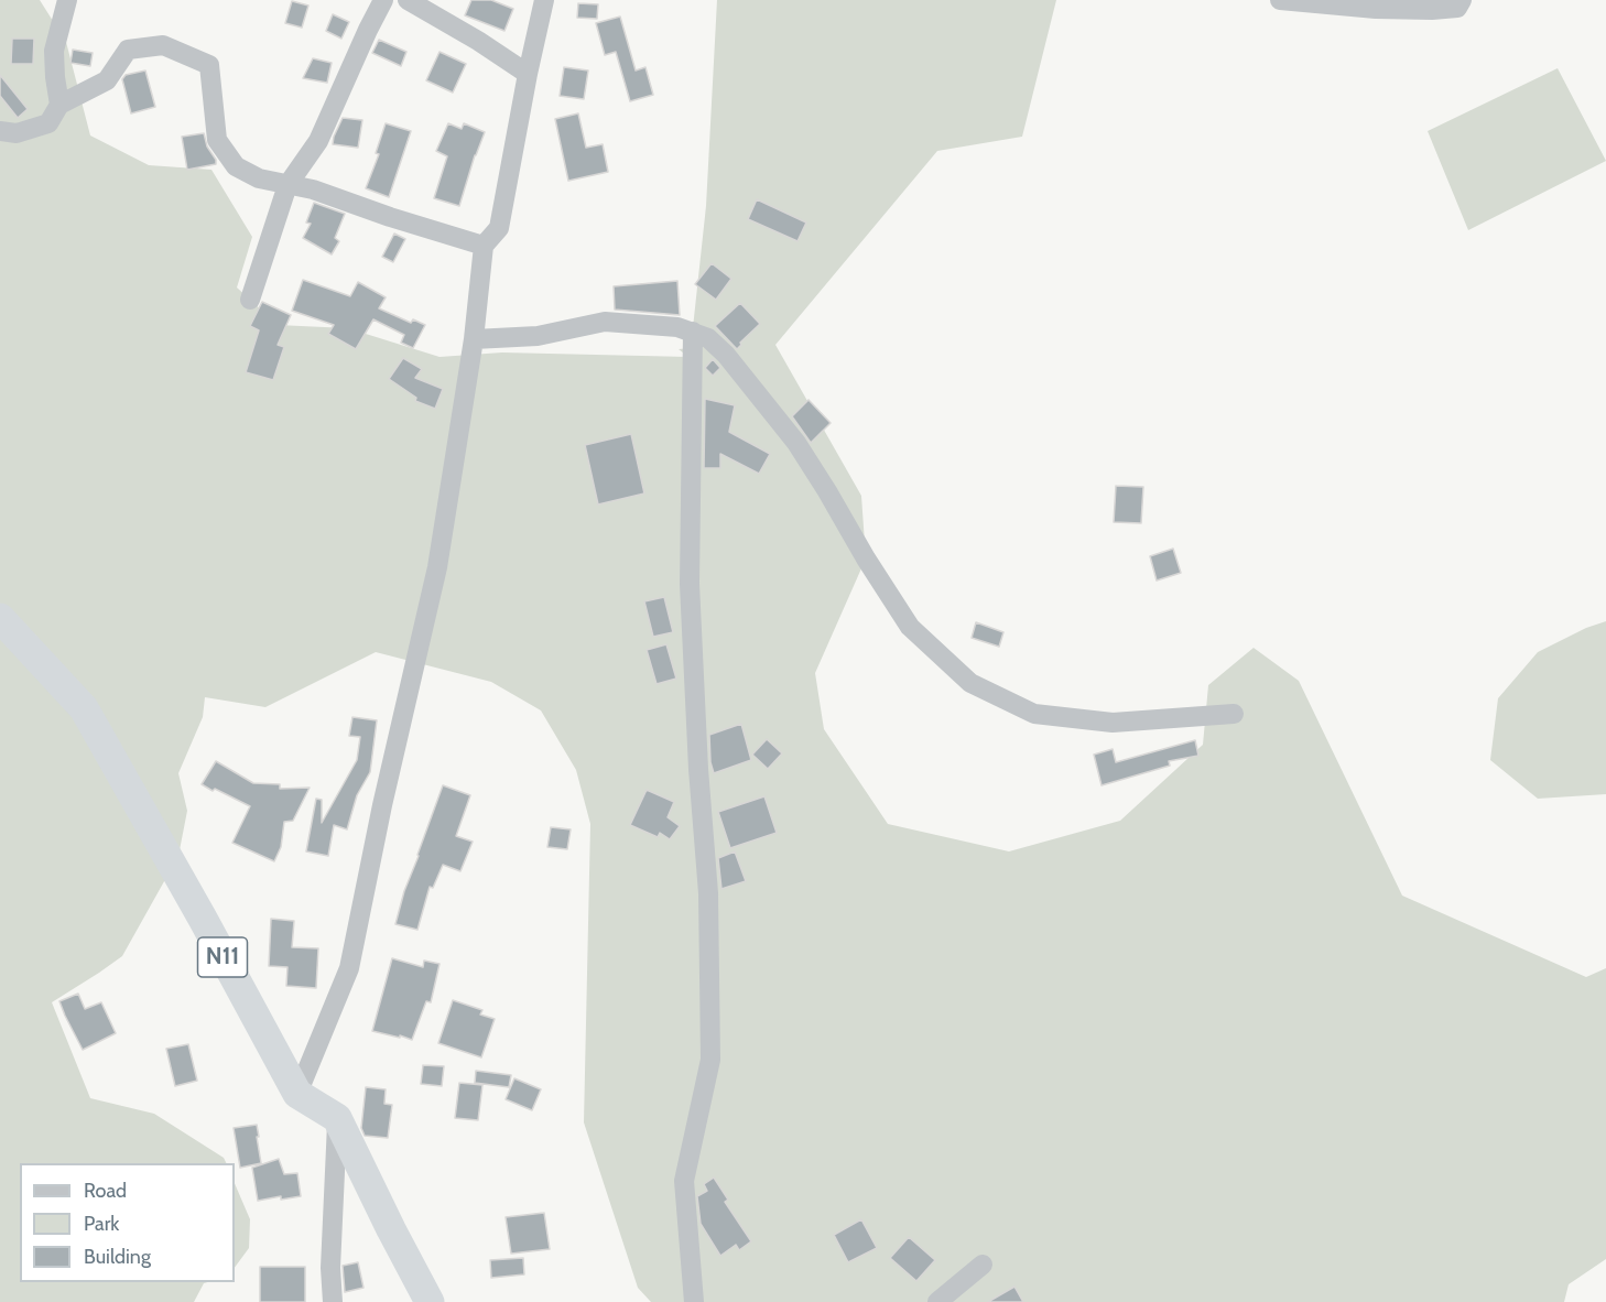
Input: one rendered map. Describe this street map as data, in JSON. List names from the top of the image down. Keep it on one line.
{"streets":{"highway":["N11"]},"legend":["Road","Park","Building"]}
